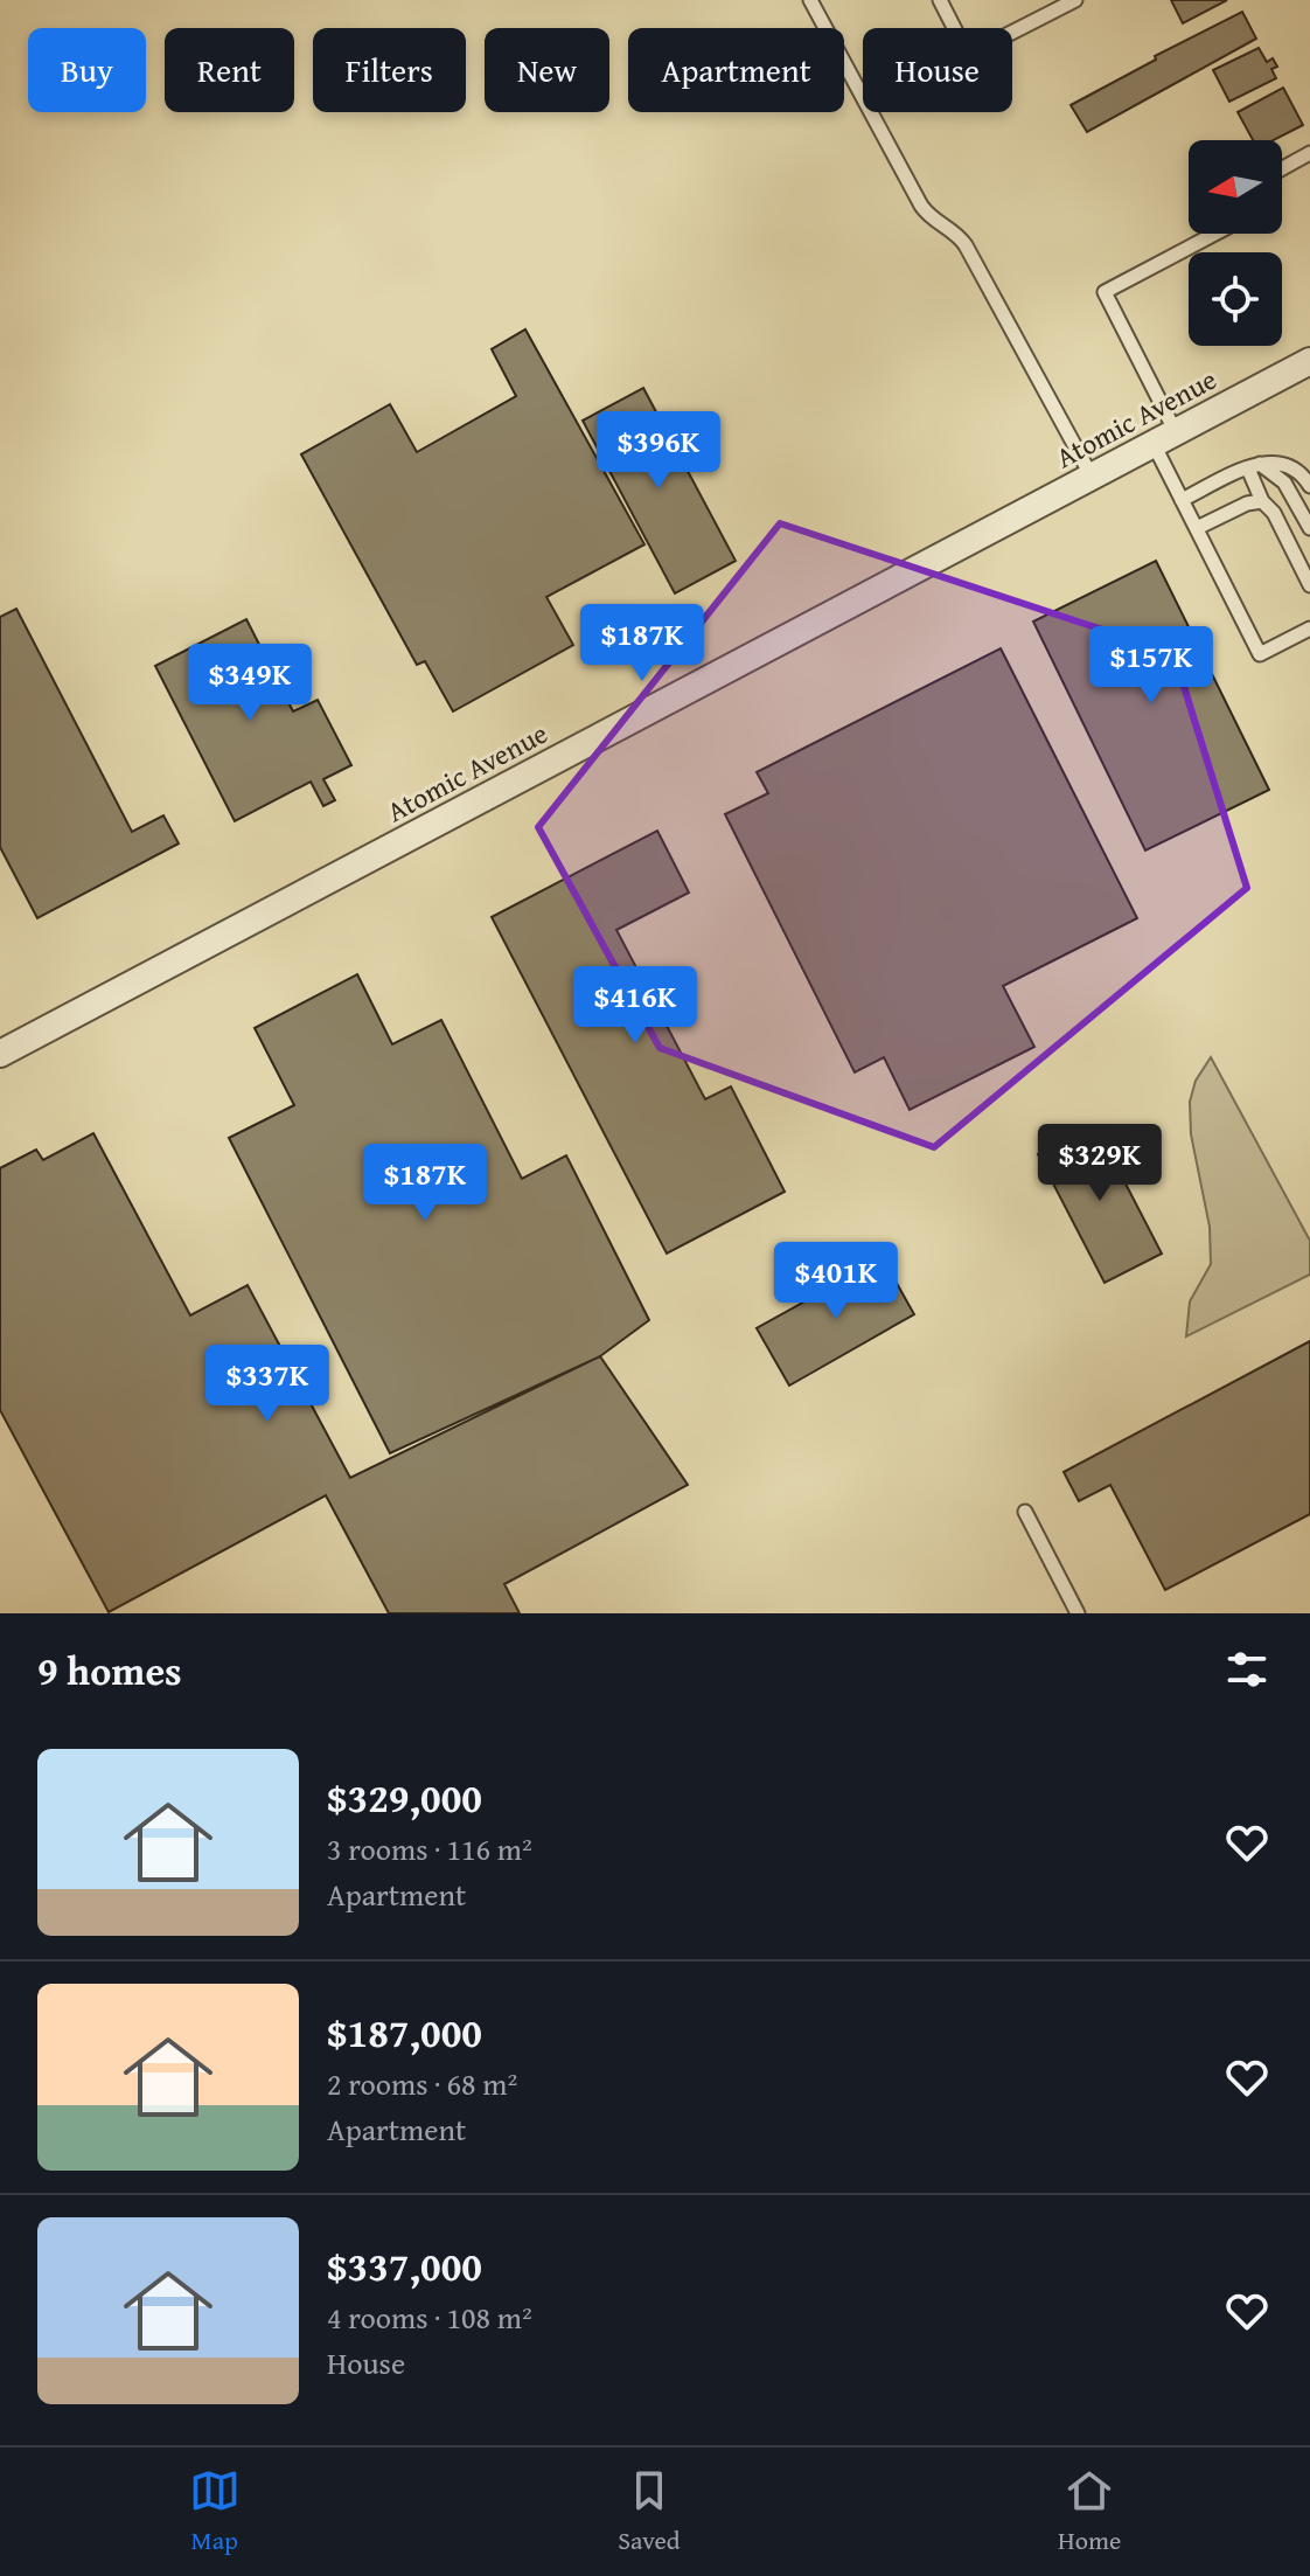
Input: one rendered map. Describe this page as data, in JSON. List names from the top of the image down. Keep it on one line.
{"streets":{"street":["Atomic Avenue"]},"north":"left","page":{"chip":["Buy","Rent","Filters","New","Apartment","House"],"price":["$396K","$187K","$157K","$349K","$416K","$329K","$187K","$401K","$337K"],"heading":"9 homes","list":[{"name":"$329,000","note":"3 rooms · 116 m² · Apartment"},{"name":"$187,000","note":"2 rooms · 68 m² · Apartment"},{"name":"$337,000","note":"4 rooms · 108 m² · House"}],"tabs":["Map","Saved","Home"]}}
